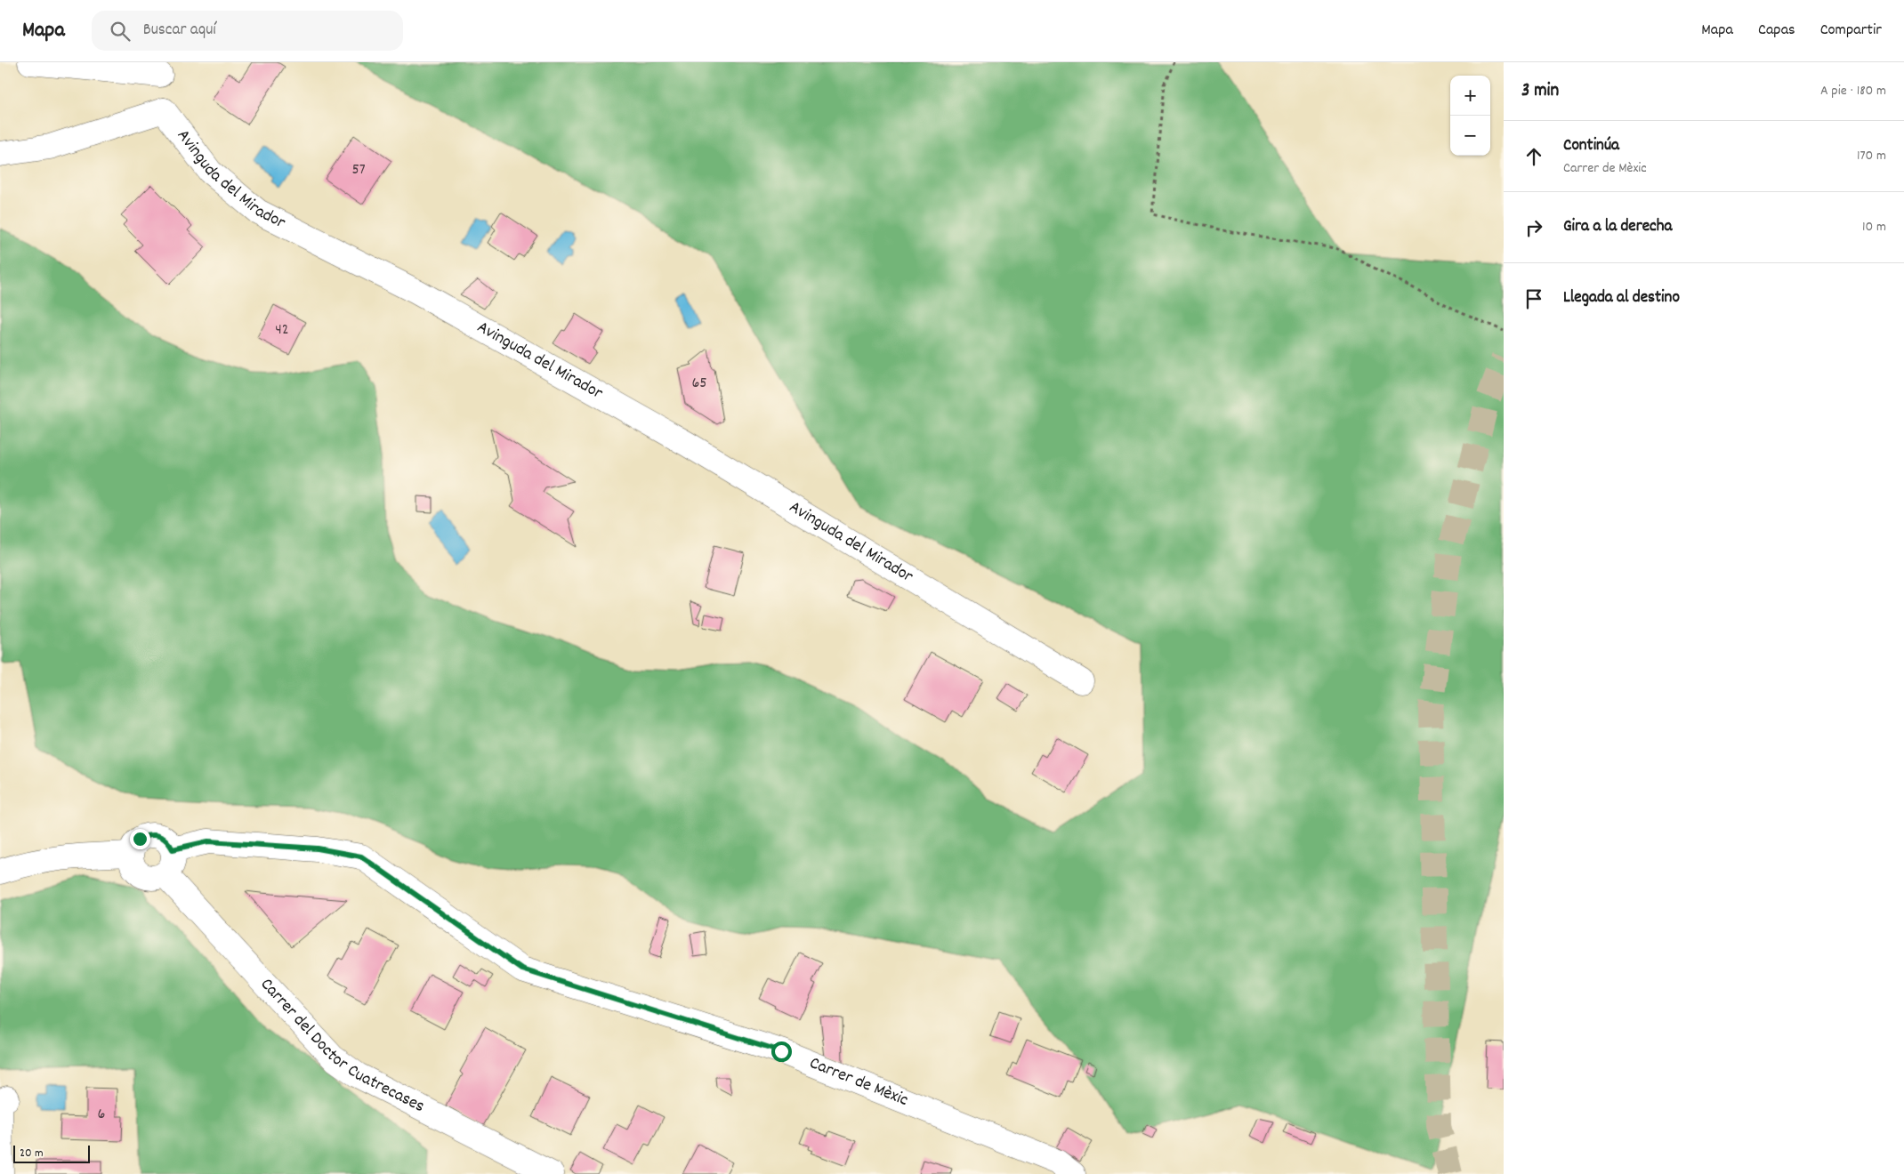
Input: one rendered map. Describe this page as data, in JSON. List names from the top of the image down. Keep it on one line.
{"streets":{"street":["Avinguda del Mirador","Carrer del Doctor Cuatrecases","Carrer de Mèxic"]},"crossings":[["Carrer del Doctor Cuatrecases","Carrer de Mèxic"]],"house_numbers":["57","42","65","6"],"scale_bar":"20 m","page":{"header":"Mapa","search":"Buscar aquí","nav":["Mapa","Capas","Compartir"],"heading":["3 min","A pie · 180 m"],"map_buttons":["+","−"],"list":[["Continúa","Carrer de Mèxic","170 m"],["Gira a la derecha","10 m"],"Llegada al destino"],"scale":"20 m"}}
